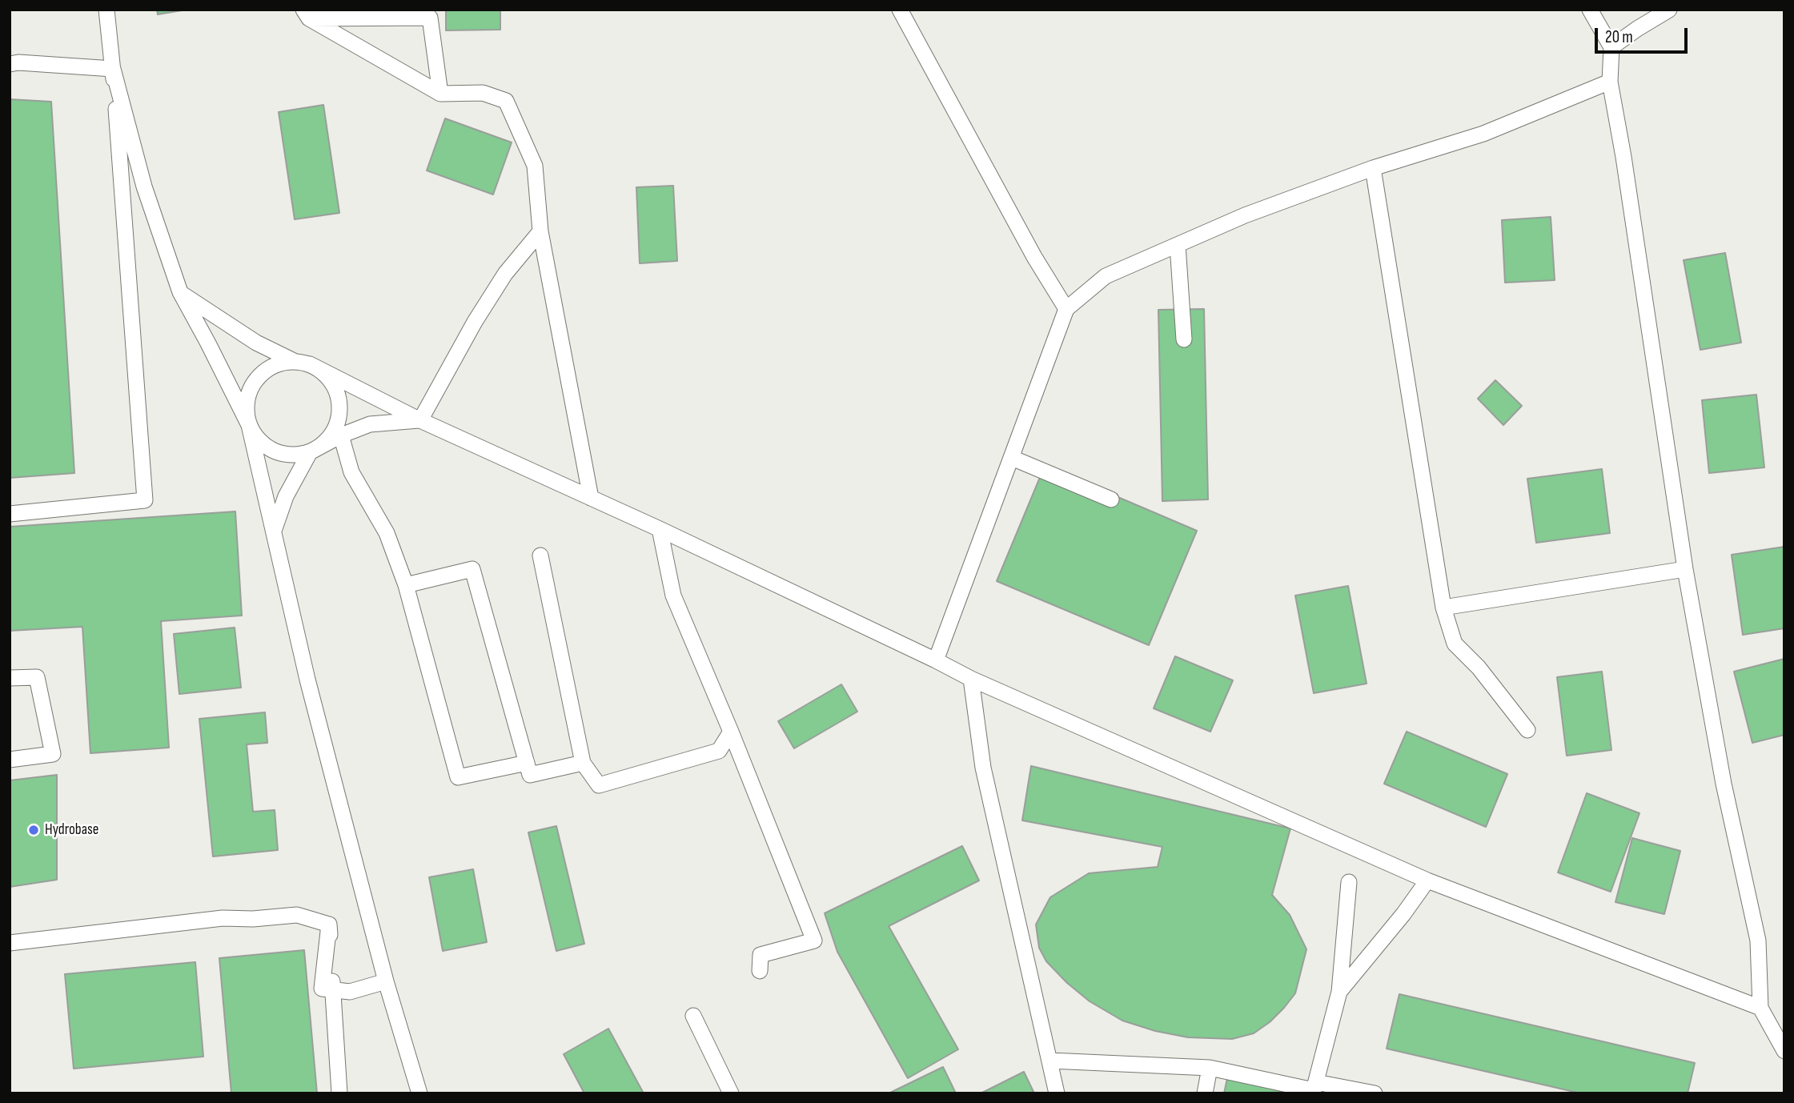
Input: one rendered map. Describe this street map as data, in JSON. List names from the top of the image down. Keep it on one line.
{"places":["Hydrobase"],"scale_bar":"20 m"}
